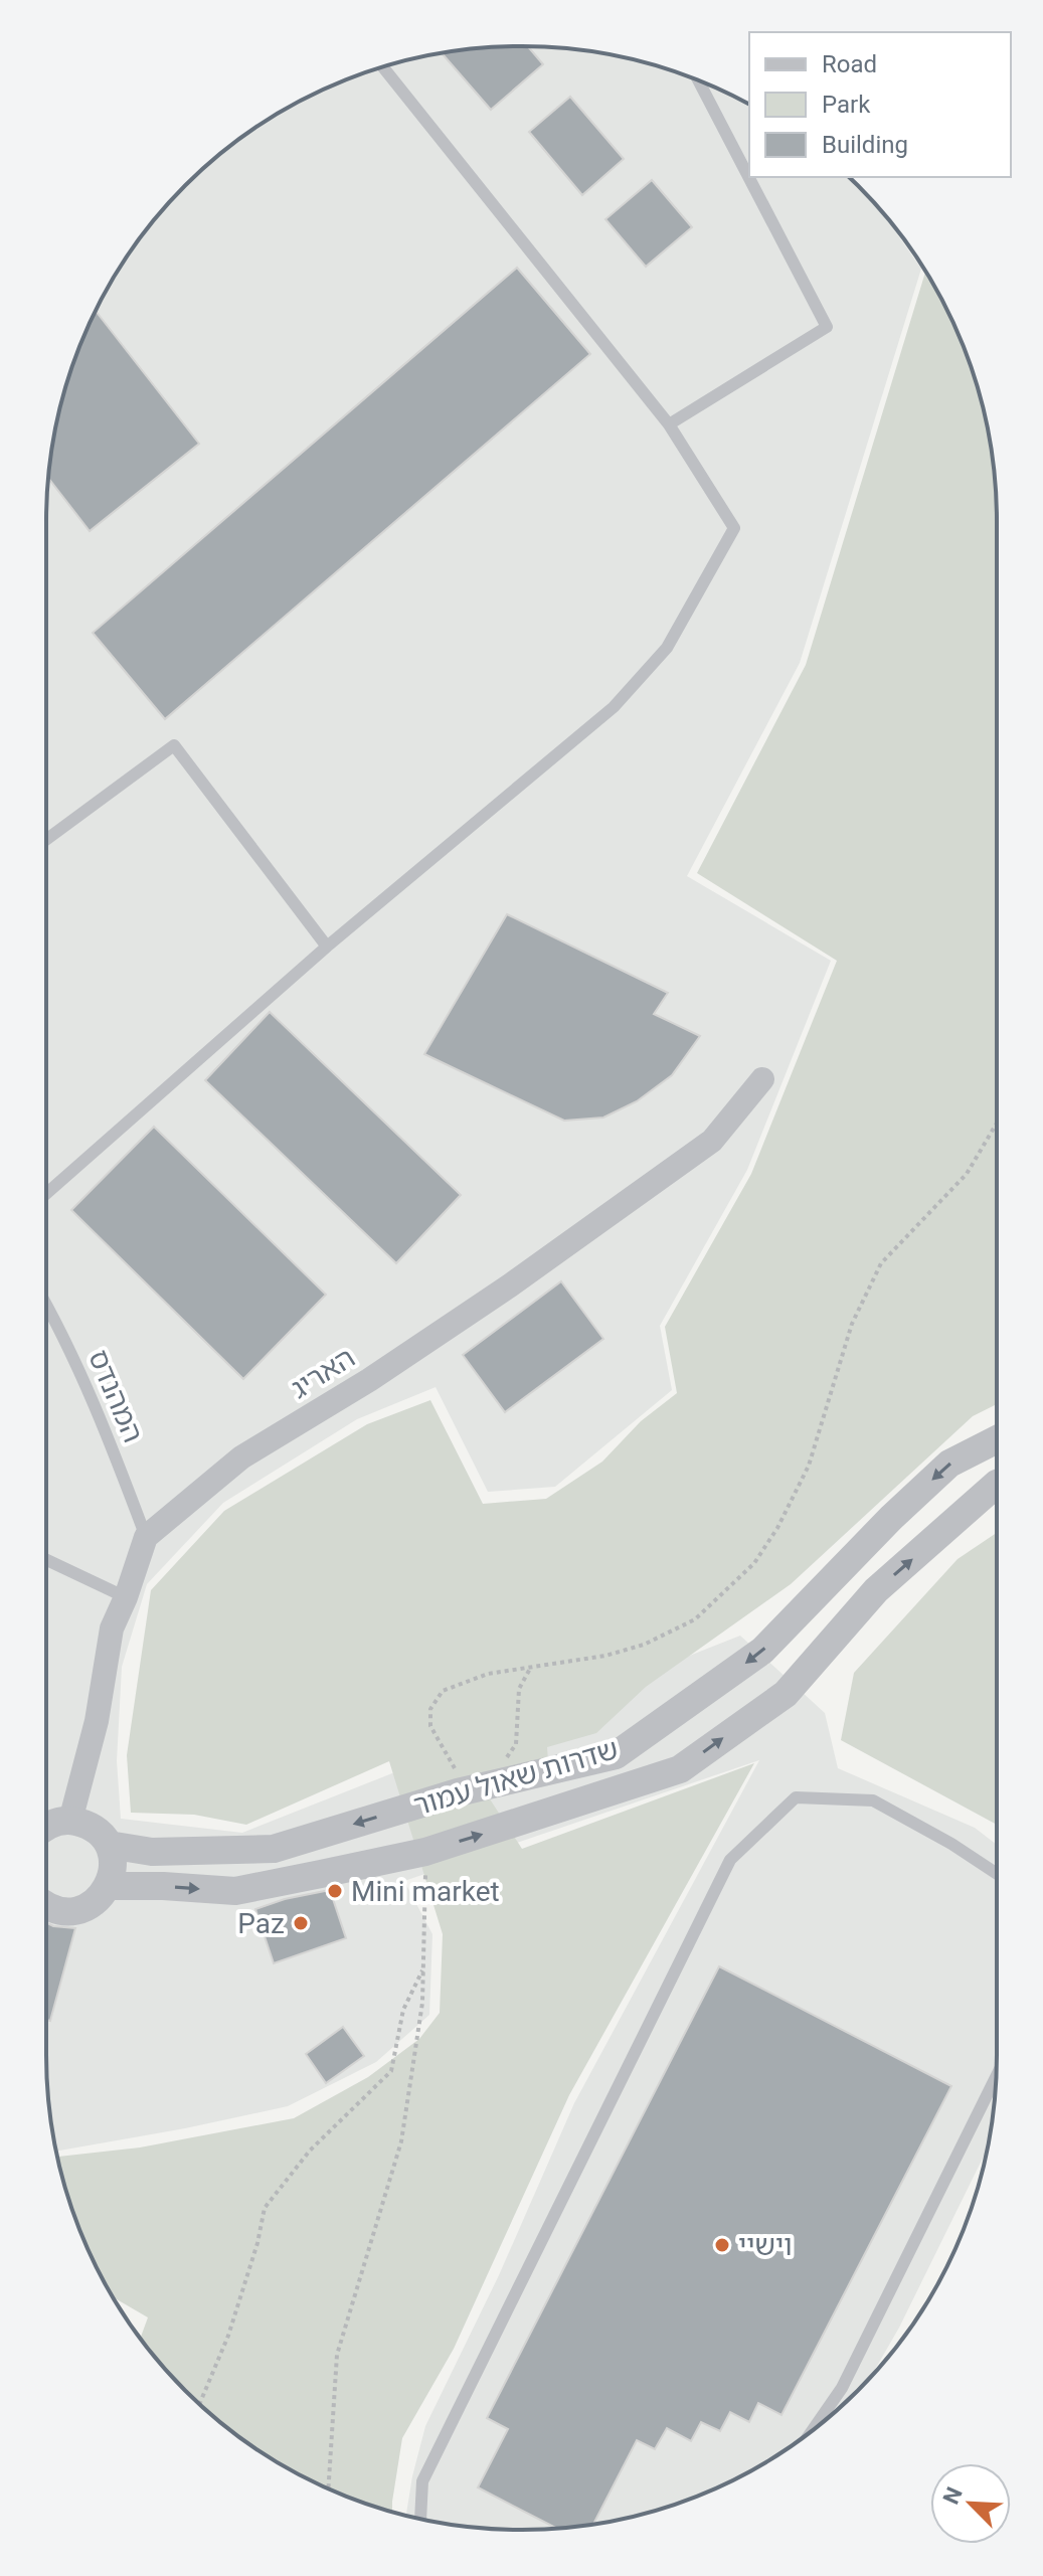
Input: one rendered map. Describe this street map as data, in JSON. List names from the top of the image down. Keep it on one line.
{"streets":{"street":["האריג","שדרות שאול עמור"],"lane":["המהנדס"]},"crossings":[["האריג","המהנדס"]],"places":["Mini market","Paz","וישיי"],"legend":["Road","Park","Building"],"north":"top left"}
